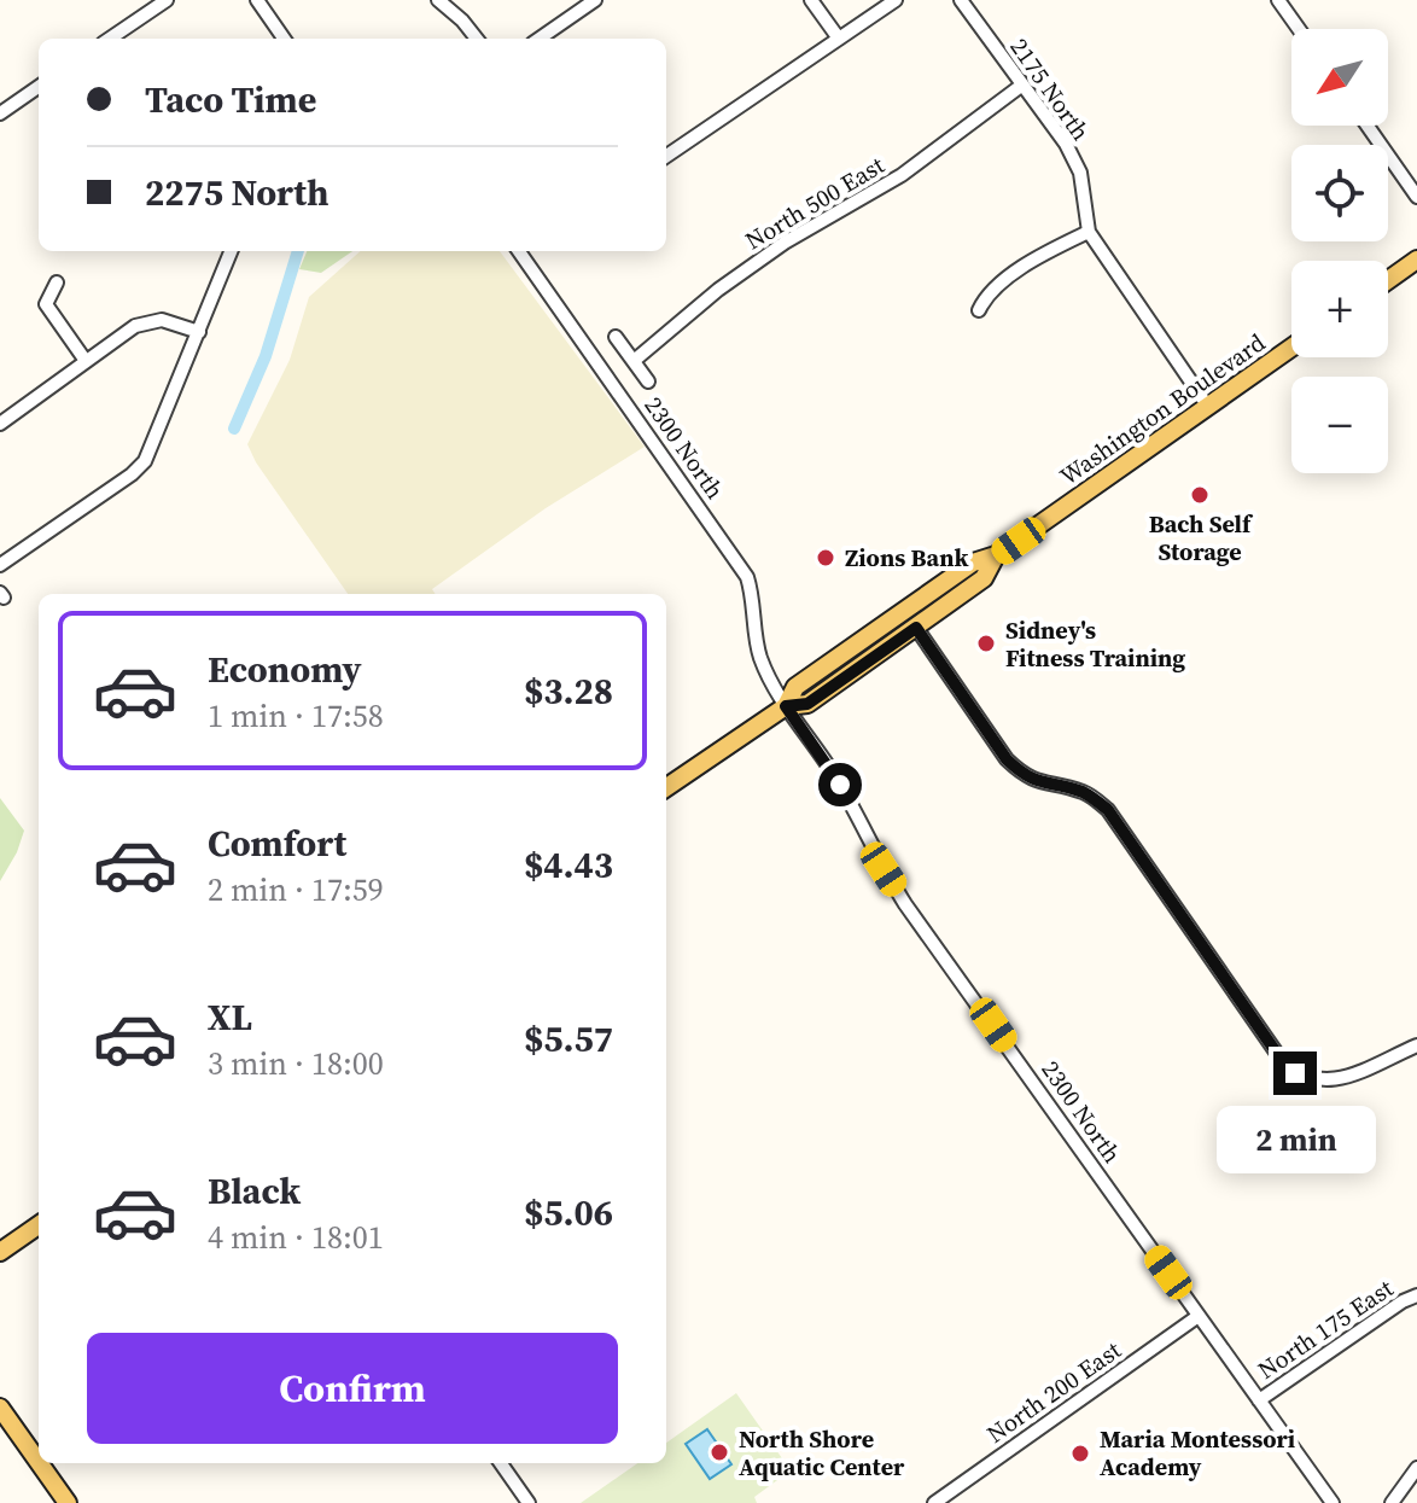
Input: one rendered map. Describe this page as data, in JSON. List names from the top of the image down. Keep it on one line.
{"streets":{"main road":["Washington Boulevard"],"street":["2175 North","North 500 East","2300 North","North 175 East","North 200 East"]},"crossings":[["2175 North","North 500 East"],["2175 North","Washington Boulevard"],["Washington Boulevard","2300 North"],["2300 North","North 175 East"],["2300 North","North 200 East"]],"places":["Bach Self Storage","Zions Bank","Sidney's Fitness Training","North Shore Aquatic Center","Maria Montessori Academy"],"north":"bottom left","page":{"map_buttons":["+","−"],"banner":["Taco Time","2275 North"],"list":[{"name":"Economy","note":"1 min · 17:58","value":"$3.28"},{"name":"Comfort","note":"2 min · 17:59","value":"$4.43"},{"name":"XL","note":"3 min · 18:00","value":"$5.57"},{"name":"Black","note":"4 min · 18:01","value":"$5.06"}],"bubble":"2 min","buttons":"Confirm"}}
